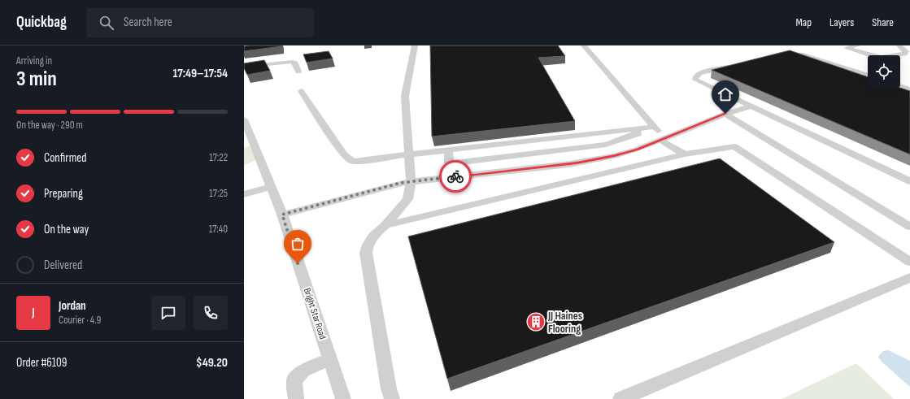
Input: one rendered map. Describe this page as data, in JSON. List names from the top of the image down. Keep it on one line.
{"streets":{"street":["Bright Star Road"]},"places":{"building":["JJ Haines Flooring"]},"page":{"header":"Quickbag","search":"Search here","nav":["Map","Layers","Share"],"heading":["3 min","Arriving in","17:49–17:54"],"panel":["Jordan","Courier · 4.9","Order #6109","$49.20"],"bar":"On the way · 290 m","list":[["Confirmed","17:22"],["Preparing","17:25"],["On the way","17:40"],"Delivered"],"round":"J"}}
